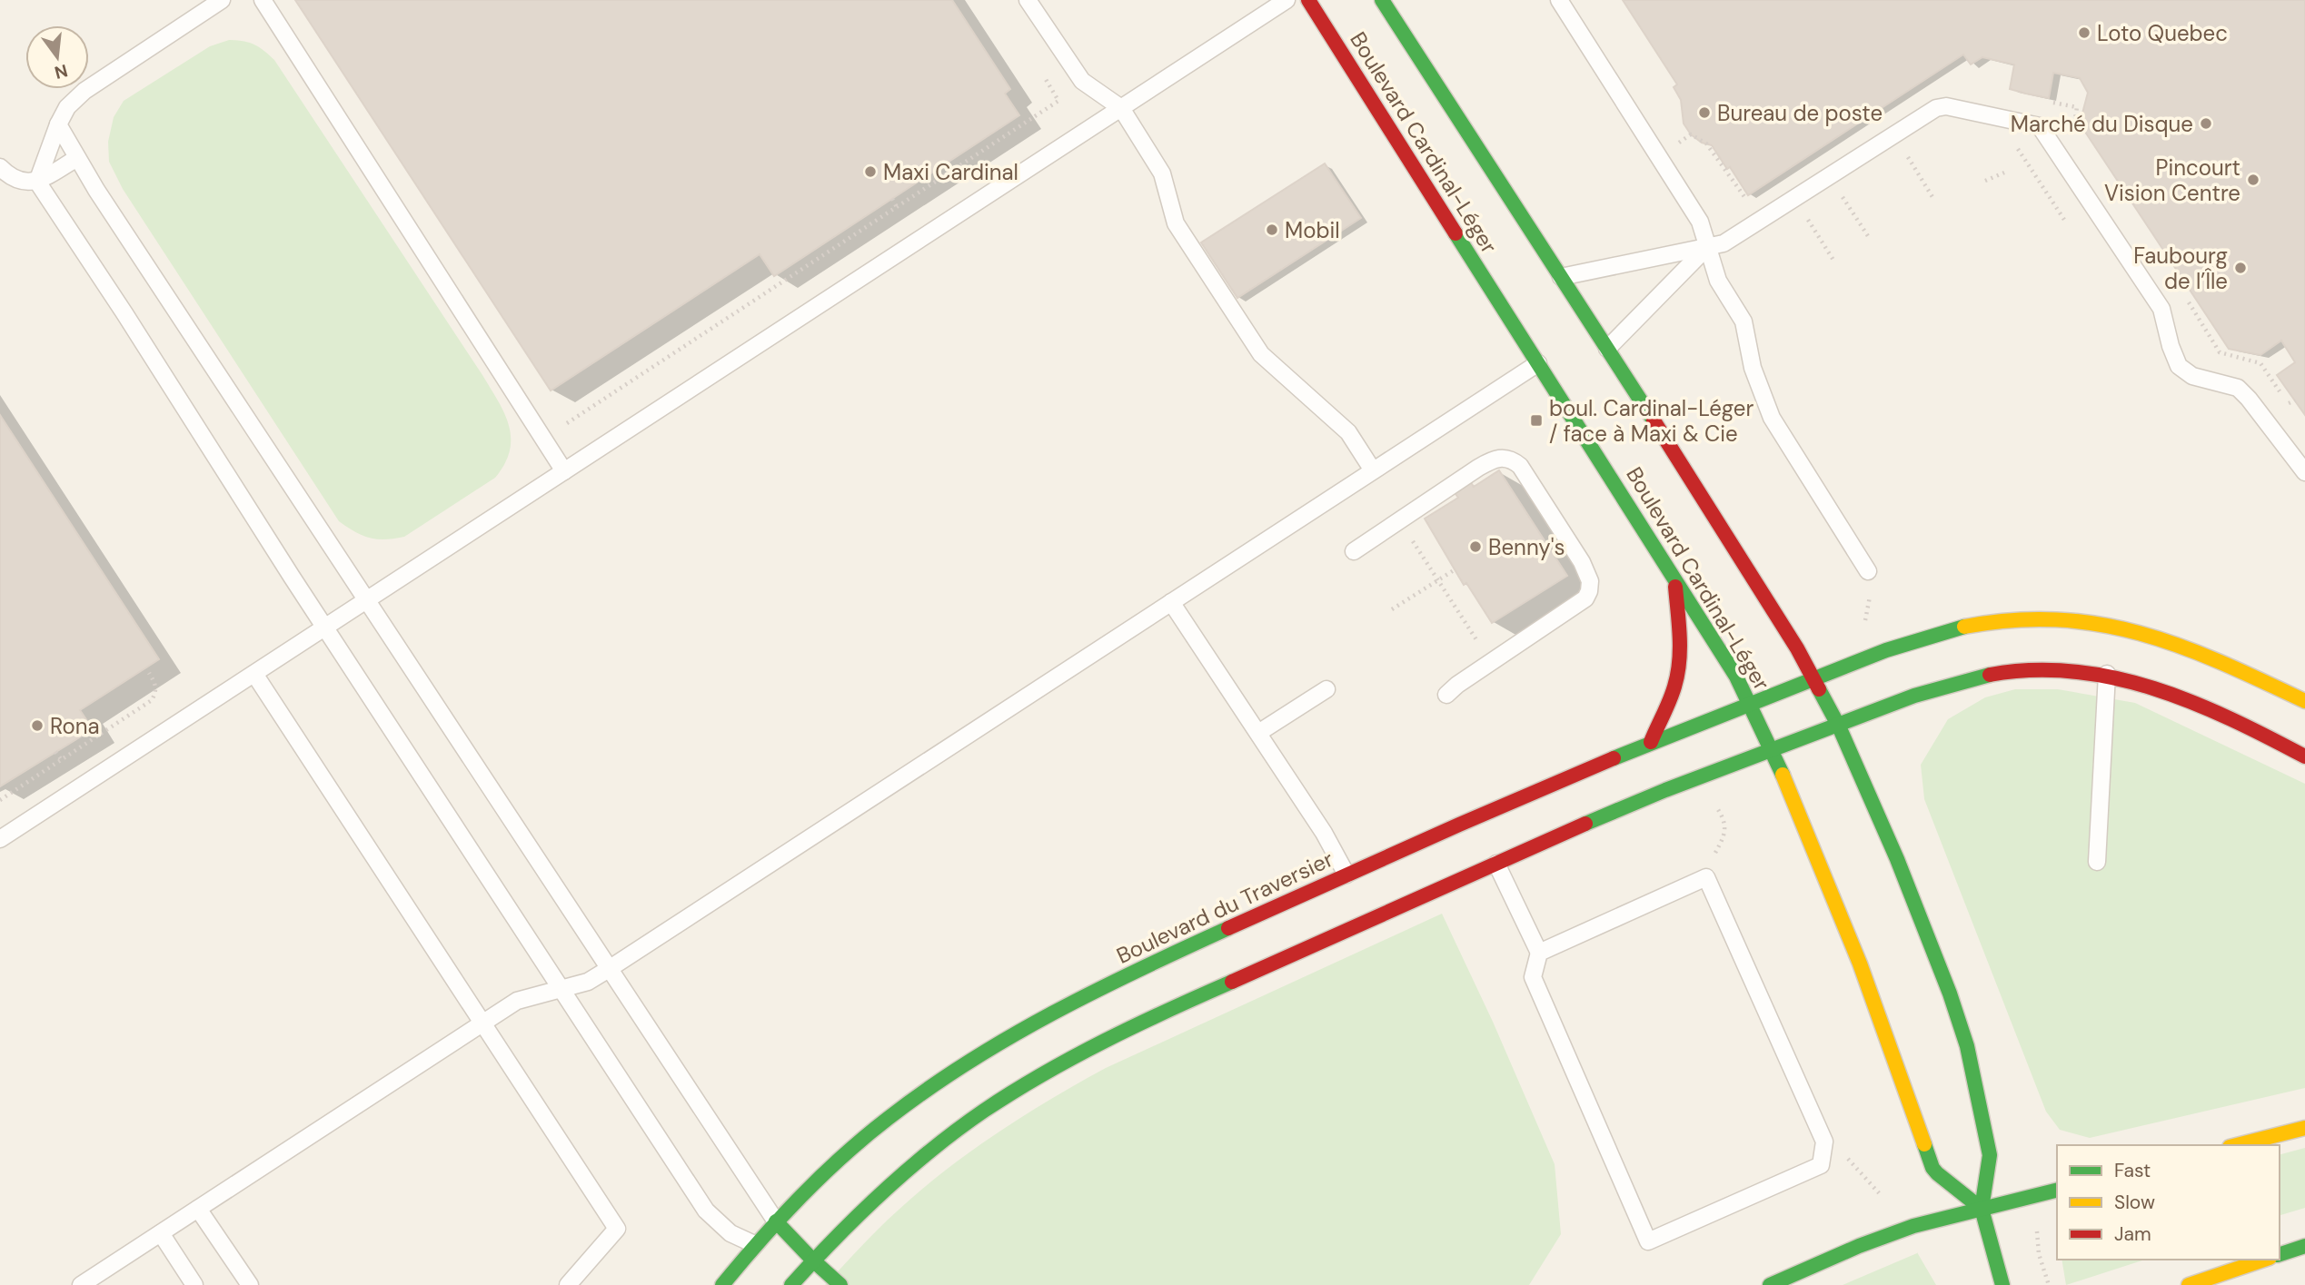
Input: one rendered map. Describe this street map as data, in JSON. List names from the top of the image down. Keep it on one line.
{"streets":{"main road":["Boulevard Cardinal-Léger","Boulevard du Traversier"]},"crossings":[["Boulevard Cardinal-Léger","Boulevard du Traversier"]],"places":{"other":["Loto Quebec","Bureau de poste","Marché du Disque","Maxi Cardinal","Pincourt Vision Centre","Mobil","Faubourg de l’Île","Benny's","Rona"],"transit":["boul. Cardinal-Léger / face à Maxi & Cie"]},"legend":["Fast","Slow","Jam"],"north":"bottom"}
